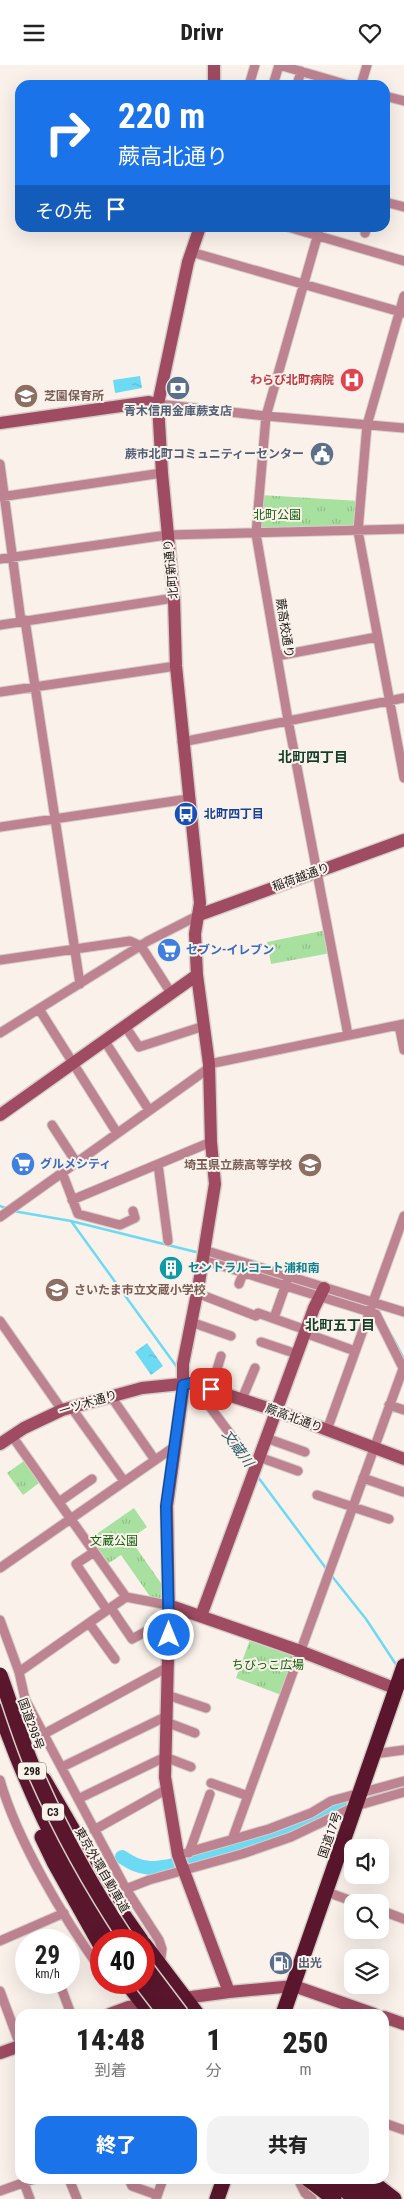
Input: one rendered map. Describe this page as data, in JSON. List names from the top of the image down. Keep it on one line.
{"streets":{"highway":["国道298号","298","C3","国道17号","東京外環自動車道"],"street":["北町新通り","蕨高校通り","稲荷越通り","一ツ木通り","蕨高北通り"]},"crossings":[["北町新通り","稲荷越通り"],["北町新通り","一ツ木通り"],["北町新通り","蕨高北通り"],["蕨高校通り","稲荷越通り"],["一ツ木通り","蕨高北通り"]],"districts":["北町四丁目","北町五丁目"],"water":["文蔵川"],"parks":["北町公園","文蔵公園","ちびっこ広場"],"places":{"hospital":["わらび北町病院"],"bank":["青木信用金庫蕨支店"],"school or university":["芝園保育所","埼玉県立蕨高等学校","さいたま市立文蔵小学校"],"public building":["蕨市北町コミュニティーセンター"],"bus stop":["北町四丁目"],"supermarket":["セブン-イレブン","グルメシティ"],"building":["セントラルコート浦和南"],"fuel station":["出光"]},"page":{"header":"Drivr","turn":["220 m","蕨高北通り"],"then":"その先","speed":"29 km/h","limit":"40","eta":["14:48","到着","1","分","250","m"],"buttons":["終了","共有"]}}
